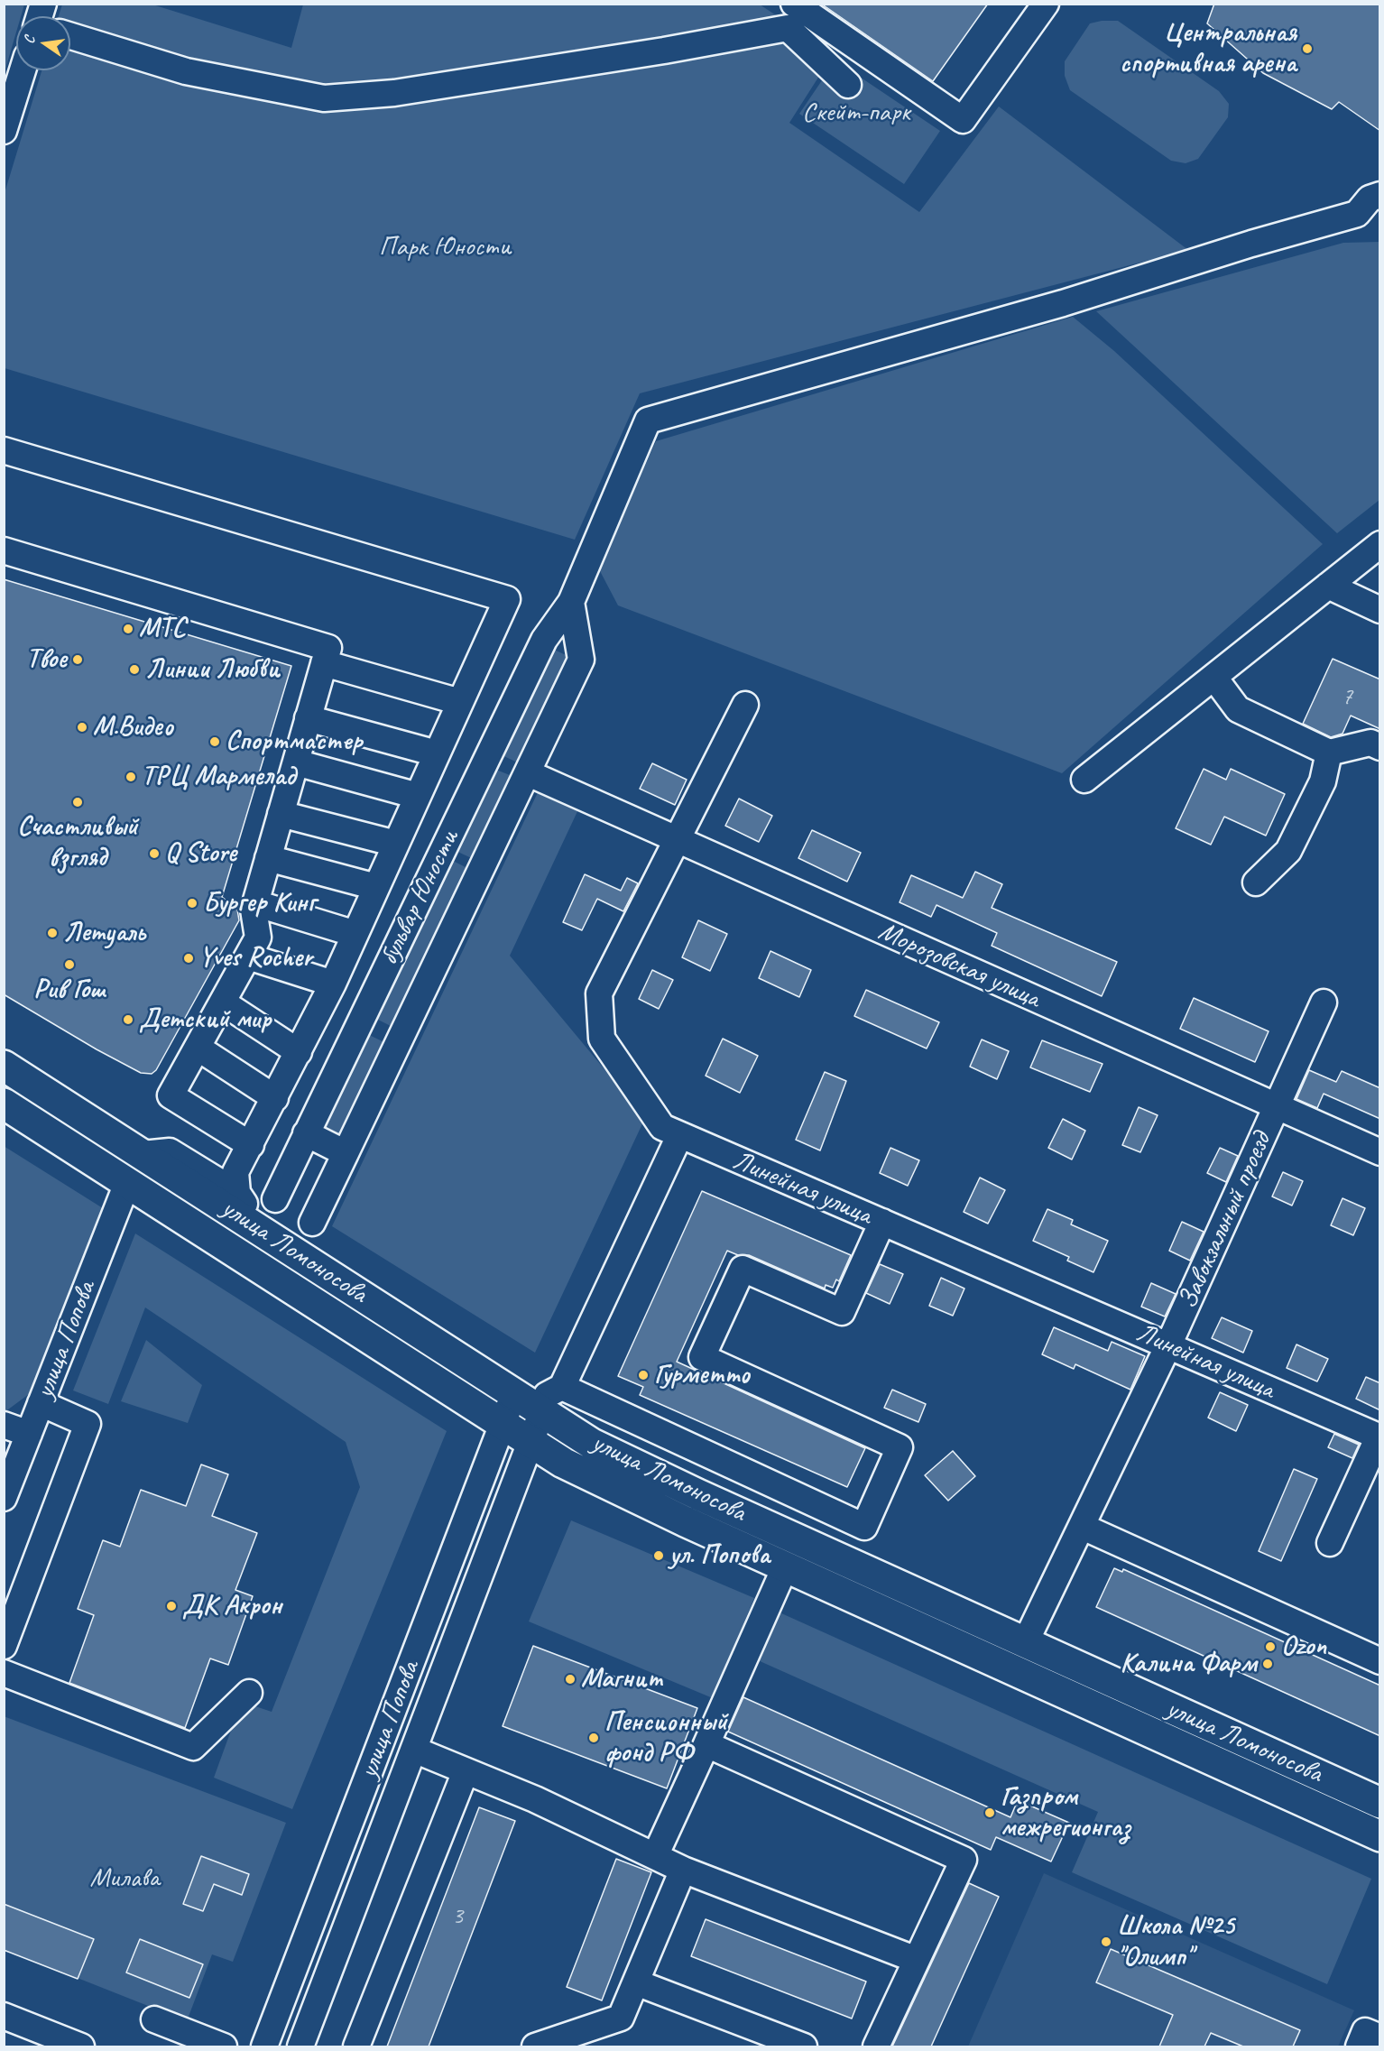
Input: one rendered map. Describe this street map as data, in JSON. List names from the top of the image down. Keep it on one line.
{"streets":{"main road":["улица Ломоносова"],"street":["бульвар Юности","Морозовская улица","Линейная улица","Завокзальный проезд","улица Попова"]},"crossings":[["Морозовская улица","Линейная улица"],["Морозовская улица","Завокзальный проезд"],["Линейная улица","Завокзальный проезд"],["Завокзальный проезд","улица Ломоносова"],["улица Ломоносова","улица Попова"]],"parks":["Скейт-парк","Парк Юности","Милава"],"places":["Центральная спортивная арена","МТС","Твое","Линии Любви","М.Видео","Спортмастер","ТРЦ Мармелад","Счастливый взгляд","Q Store","Бургер Кинг","Летуаль","Yves Rocher","Рив Гош","Детский мир","Гурметто","ул. Попова","ДК Акрон","Ozon","Калина Фарм","Магнит","Пенсионный фонд РФ","Газпром межрегионгаз","Школа №25 \"Олимп\""],"house_numbers":["7","3"],"north":"left"}
